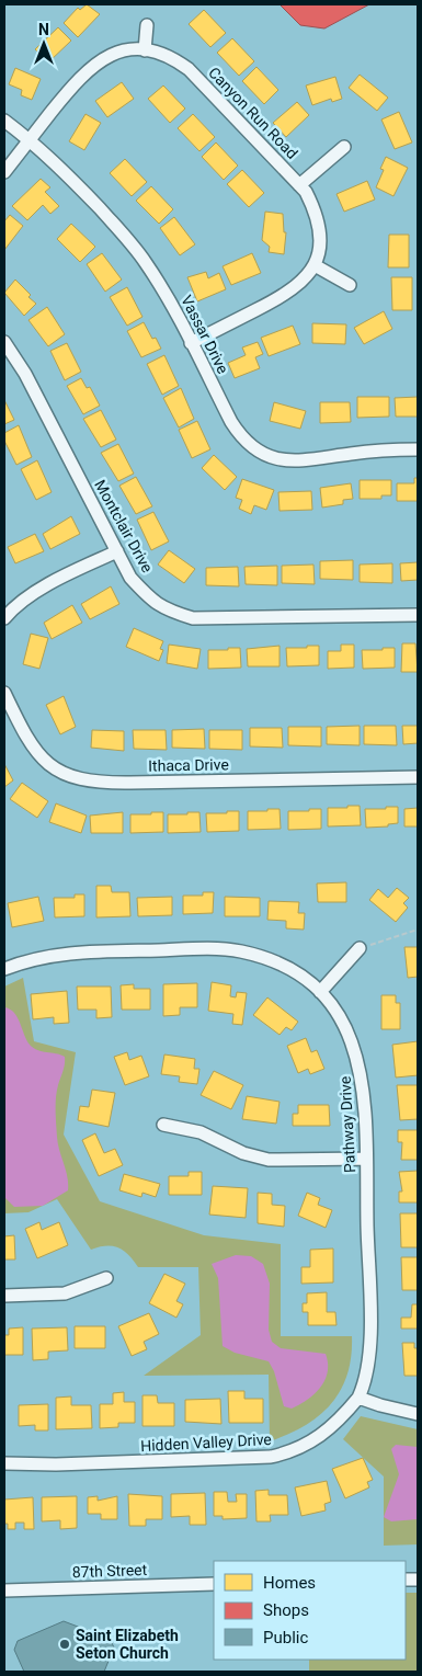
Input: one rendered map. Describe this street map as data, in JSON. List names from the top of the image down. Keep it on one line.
{"streets":{"street":["Canyon Run Road","Vassar Drive","Montclair Drive","Ithaca Drive","Pathway Drive","Hidden Valley Drive","87th Street"]},"crossings":[["Canyon Run Road","Vassar Drive"],["Pathway Drive","Hidden Valley Drive"]],"places":["Saint Elizabeth Seton Church"],"legend":["Homes","Shops","Public"],"north":"top"}
